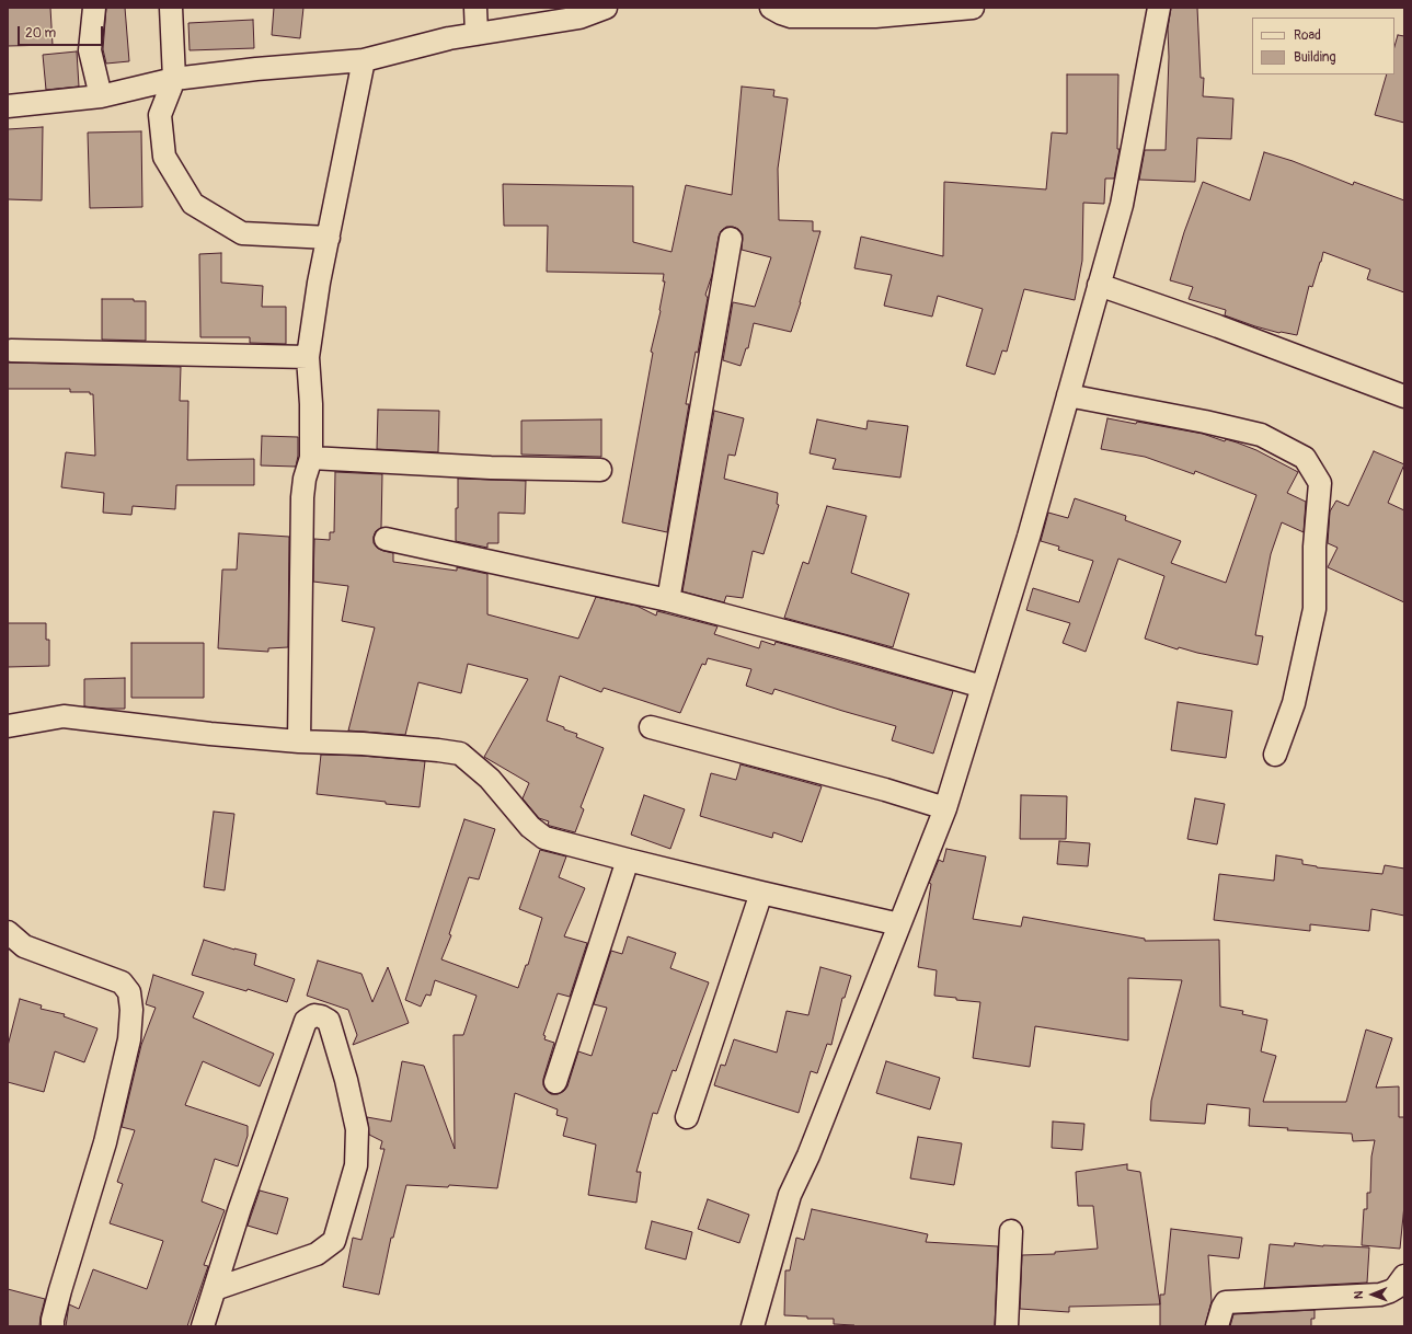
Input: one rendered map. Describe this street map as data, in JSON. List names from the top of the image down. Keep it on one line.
{"legend":["Road","Building"],"scale_bar":"20 m","north":"left"}
